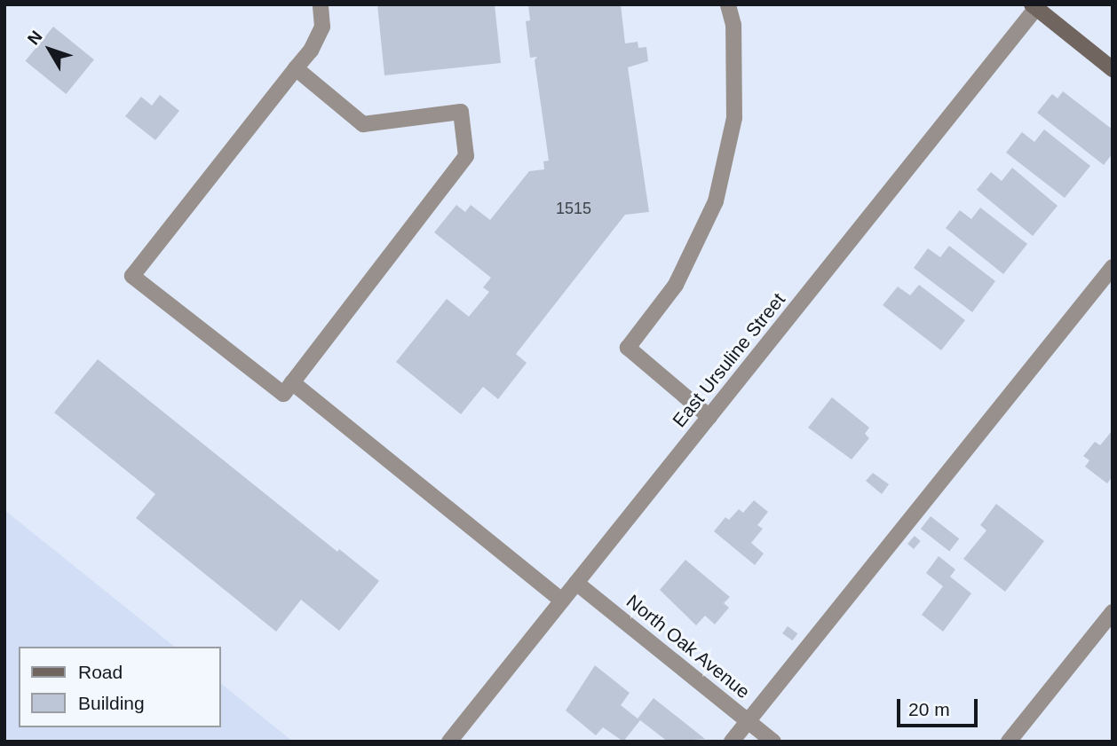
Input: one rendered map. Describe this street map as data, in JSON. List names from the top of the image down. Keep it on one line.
{"streets":{"street":["East Ursuline Street","North Oak Avenue"]},"crossings":[["East Ursuline Street","North Oak Avenue"]],"house_numbers":["1515"],"legend":["Road","Building"],"scale_bar":"20 m","north":"top left"}
